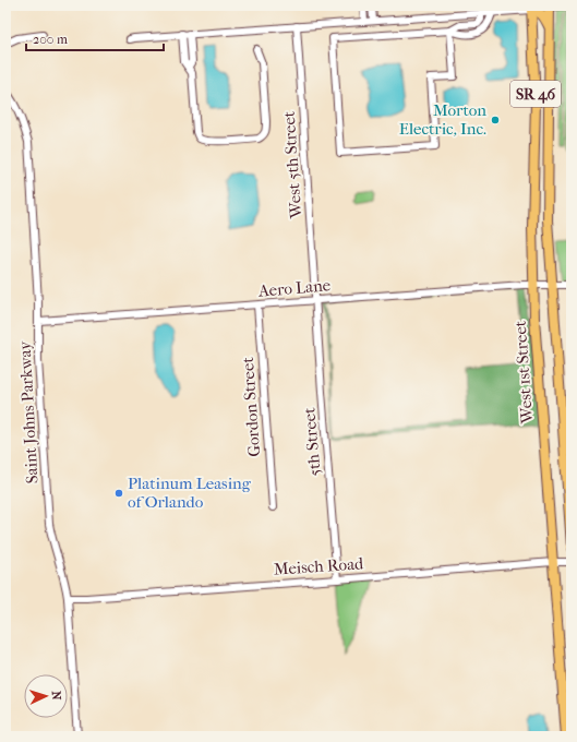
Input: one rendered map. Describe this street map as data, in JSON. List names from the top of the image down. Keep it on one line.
{"streets":{"main road":["SR 46","West 1st Street"],"street":["West 5th Street","Aero Lane","Gordon Street","Saint Johns Parkway","5th Street","Meisch Road"]},"crossings":[["SR 46","Aero Lane"],["West 5th Street","Aero Lane"],["West 5th Street","5th Street"],["Aero Lane","West 1st Street"],["Aero Lane","Gordon Street"],["Aero Lane","Saint Johns Parkway"],["Aero Lane","5th Street"],["West 1st Street","Meisch Road"],["Saint Johns Parkway","Meisch Road"],["5th Street","Meisch Road"]],"places":["Morton Electric, Inc.","Platinum Leasing of Orlando"],"scale_bar":"200 m","north":"right"}
